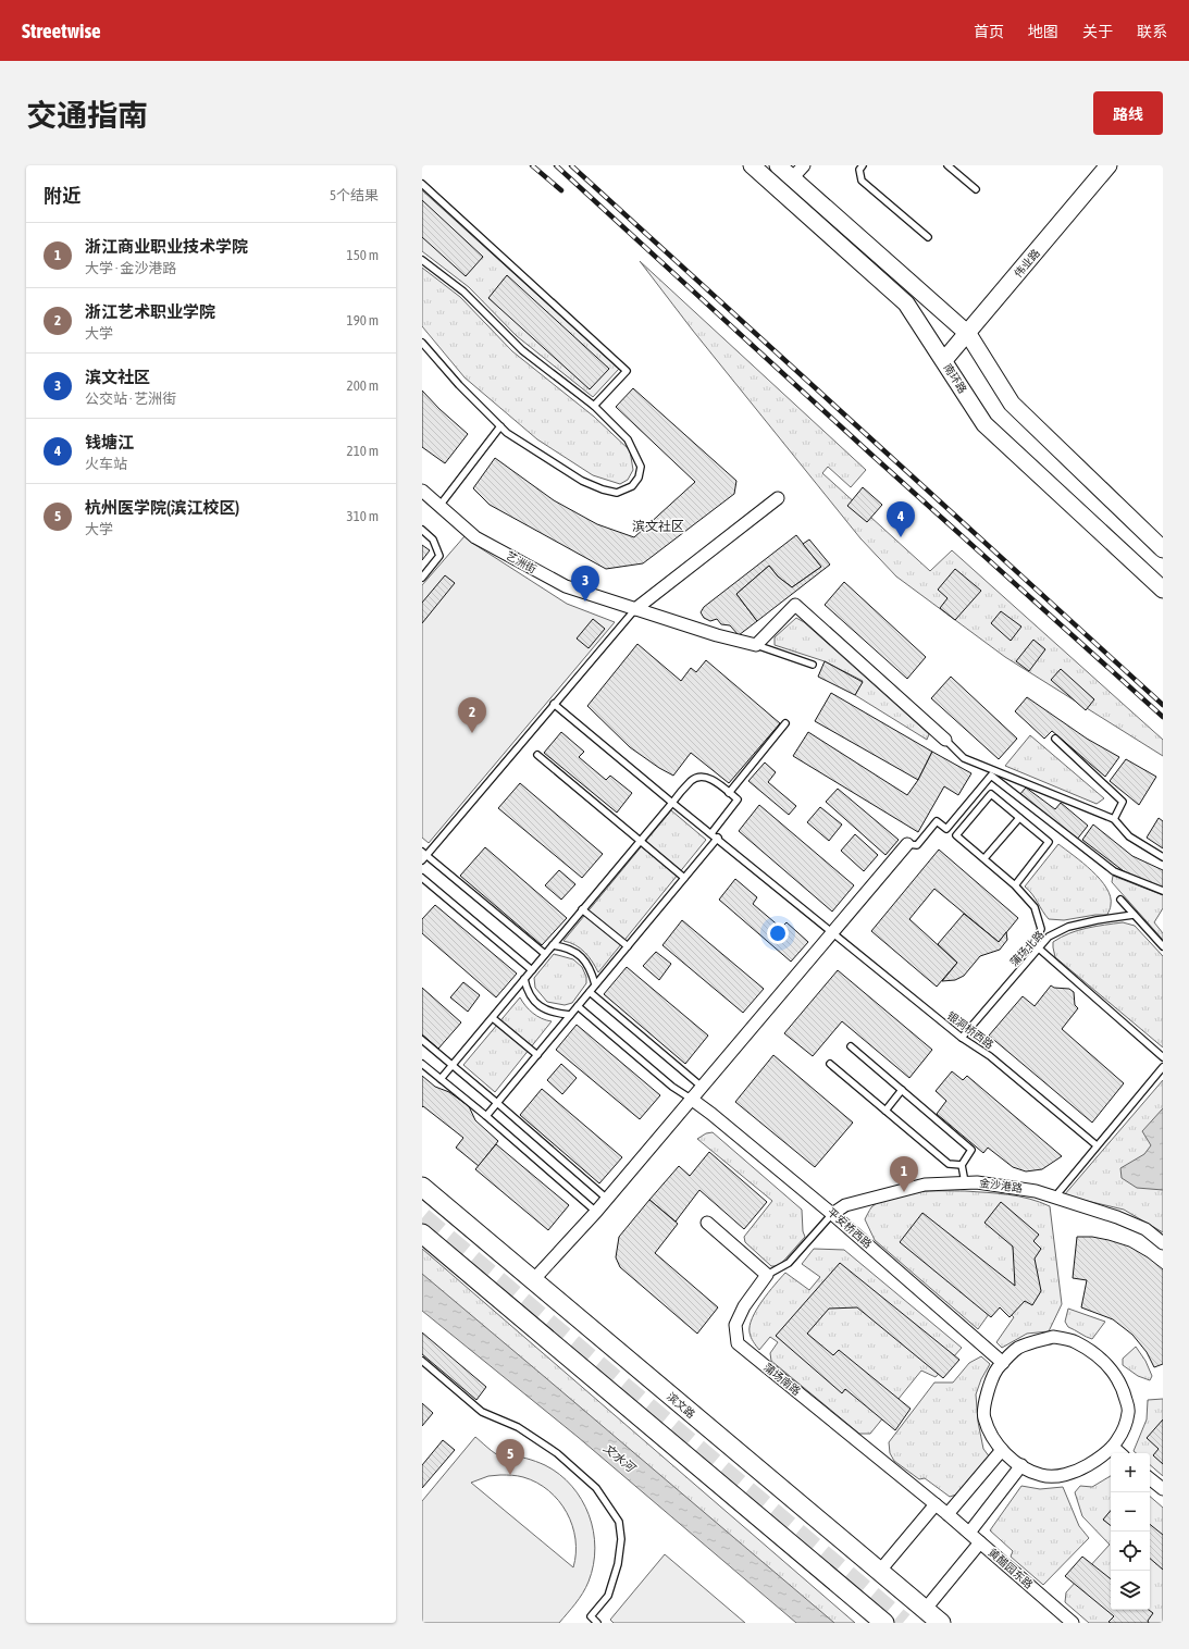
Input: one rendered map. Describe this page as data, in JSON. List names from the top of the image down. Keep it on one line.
{"streets":{"main road":["伟业路","南环路","滨文路"],"street":["艺洲街","金沙港路","平安桥西路","蒲场南路","黄醋园东路"],"lane":["蒲场北路","银洞桥西路"]},"crossings":[["伟业路","南环路"],["蒲场北路","银洞桥西路"],["金沙港路","平安桥西路"],["蒲场南路","黄醋园东路"]],"districts":["滨文社区"],"water":["文水河"],"page":{"header":"Streetwise","nav":["首页","地图","关于","联系"],"title":"交通指南","buttons":"路线","heading":["附近","5个结果"],"list":[{"mark":"1","name":"浙江商业职业技术学院","note":"大学 · 金沙港路","value":"150 m"},{"mark":"2","name":"浙江艺术职业学院","note":"大学","value":"190 m"},{"mark":"3","name":"滨文社区","note":"公交站 · 艺洲街","value":"200 m"},{"mark":"4","name":"钱塘江","note":"火车站","value":"210 m"},{"mark":"5","name":"杭州医学院(滨江校区)","note":"大学","value":"310 m"}],"pins":["4","3","2","1","5"],"map_buttons":["+","−"]}}
